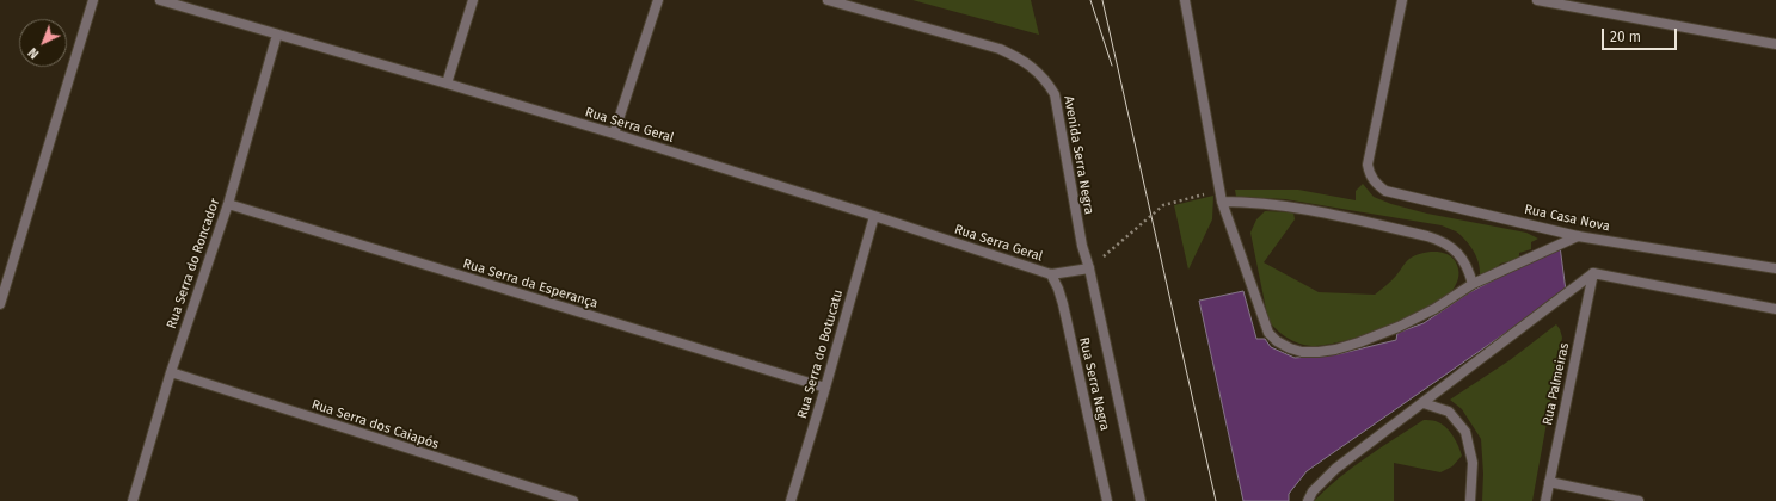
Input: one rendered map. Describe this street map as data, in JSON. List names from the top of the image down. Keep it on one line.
{"streets":{"street":["Rua Serra Geral","Avenida Serra Negra","Rua Casa Nova","Rua Serra do Roncador","Rua Serra da Esperança","Rua Serra do Botucatu","Rua Serra Negra","Rua Palmeiras","Rua Serra dos Caiapós"]},"crossings":[["Rua Serra Geral","Avenida Serra Negra"],["Rua Serra Geral","Rua Serra do Roncador"],["Rua Serra Geral","Rua Serra do Botucatu"],["Rua Serra Geral","Rua Serra Negra"],["Rua Serra do Roncador","Rua Serra da Esperança"],["Rua Serra do Roncador","Rua Serra dos Caiapós"],["Rua Serra da Esperança","Rua Serra do Botucatu"]],"scale_bar":"20 m","north":"bottom left"}
